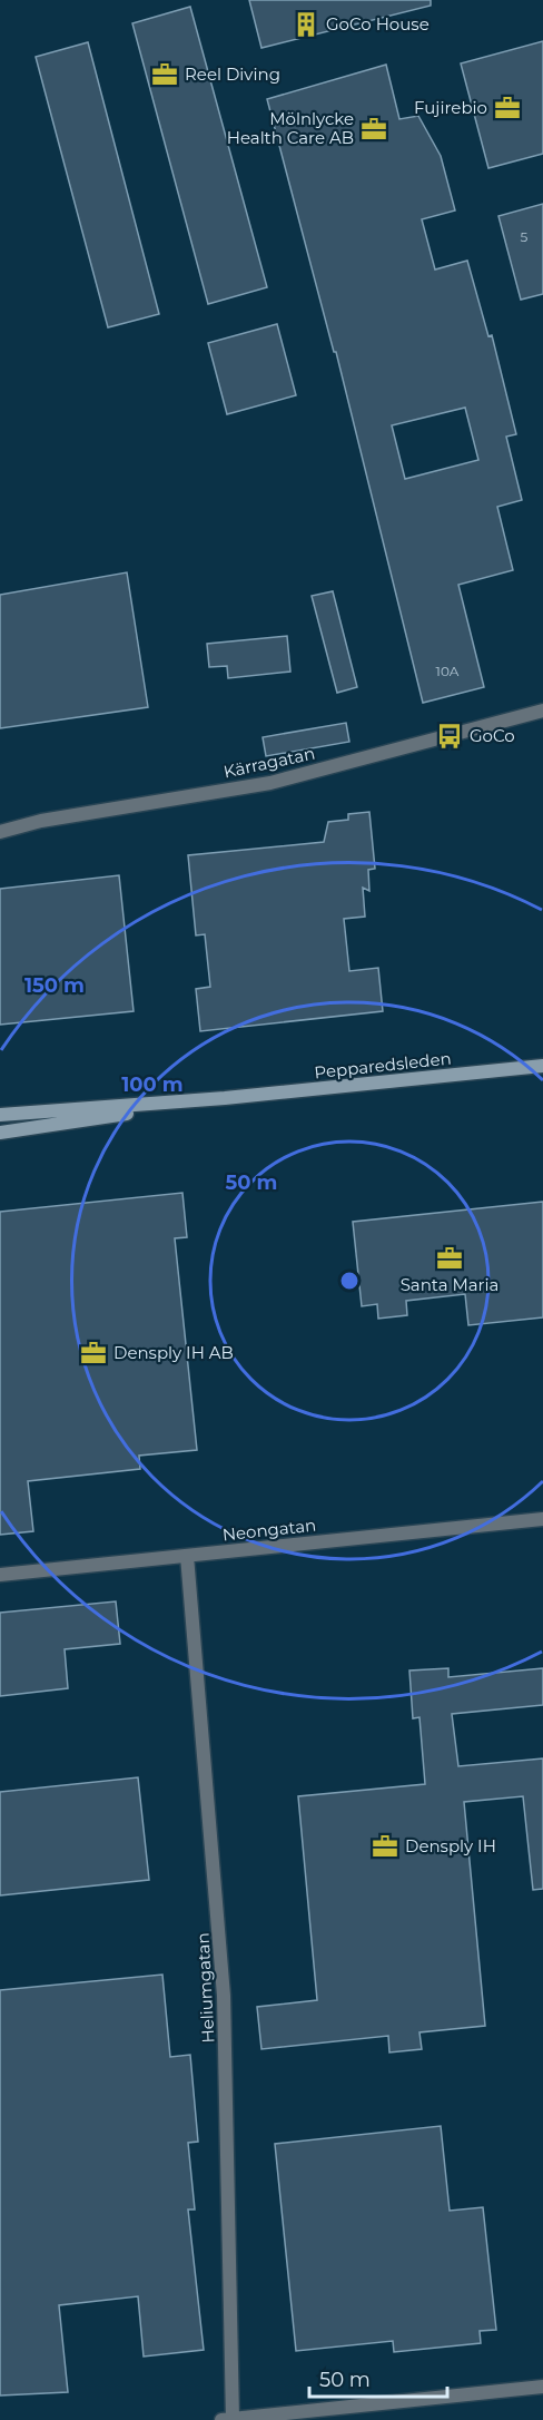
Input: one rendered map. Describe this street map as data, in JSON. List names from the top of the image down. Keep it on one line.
{"streets":{"street":["Kärragatan","Pepparedsleden","Neongatan","Heliumgatan"]},"crossings":[["Neongatan","Heliumgatan"]],"places":{"building":["GoCo House"],"office":["Reel Diving","Fujirebio","Mölnlycke Health Care AB","Santa Maria","Densply IH AB","Densply IH"],"bus stop":["GoCo"]},"house_numbers":["5","10A"],"scale_bar":"50 m","rings":["150 m","100 m","50 m"]}
